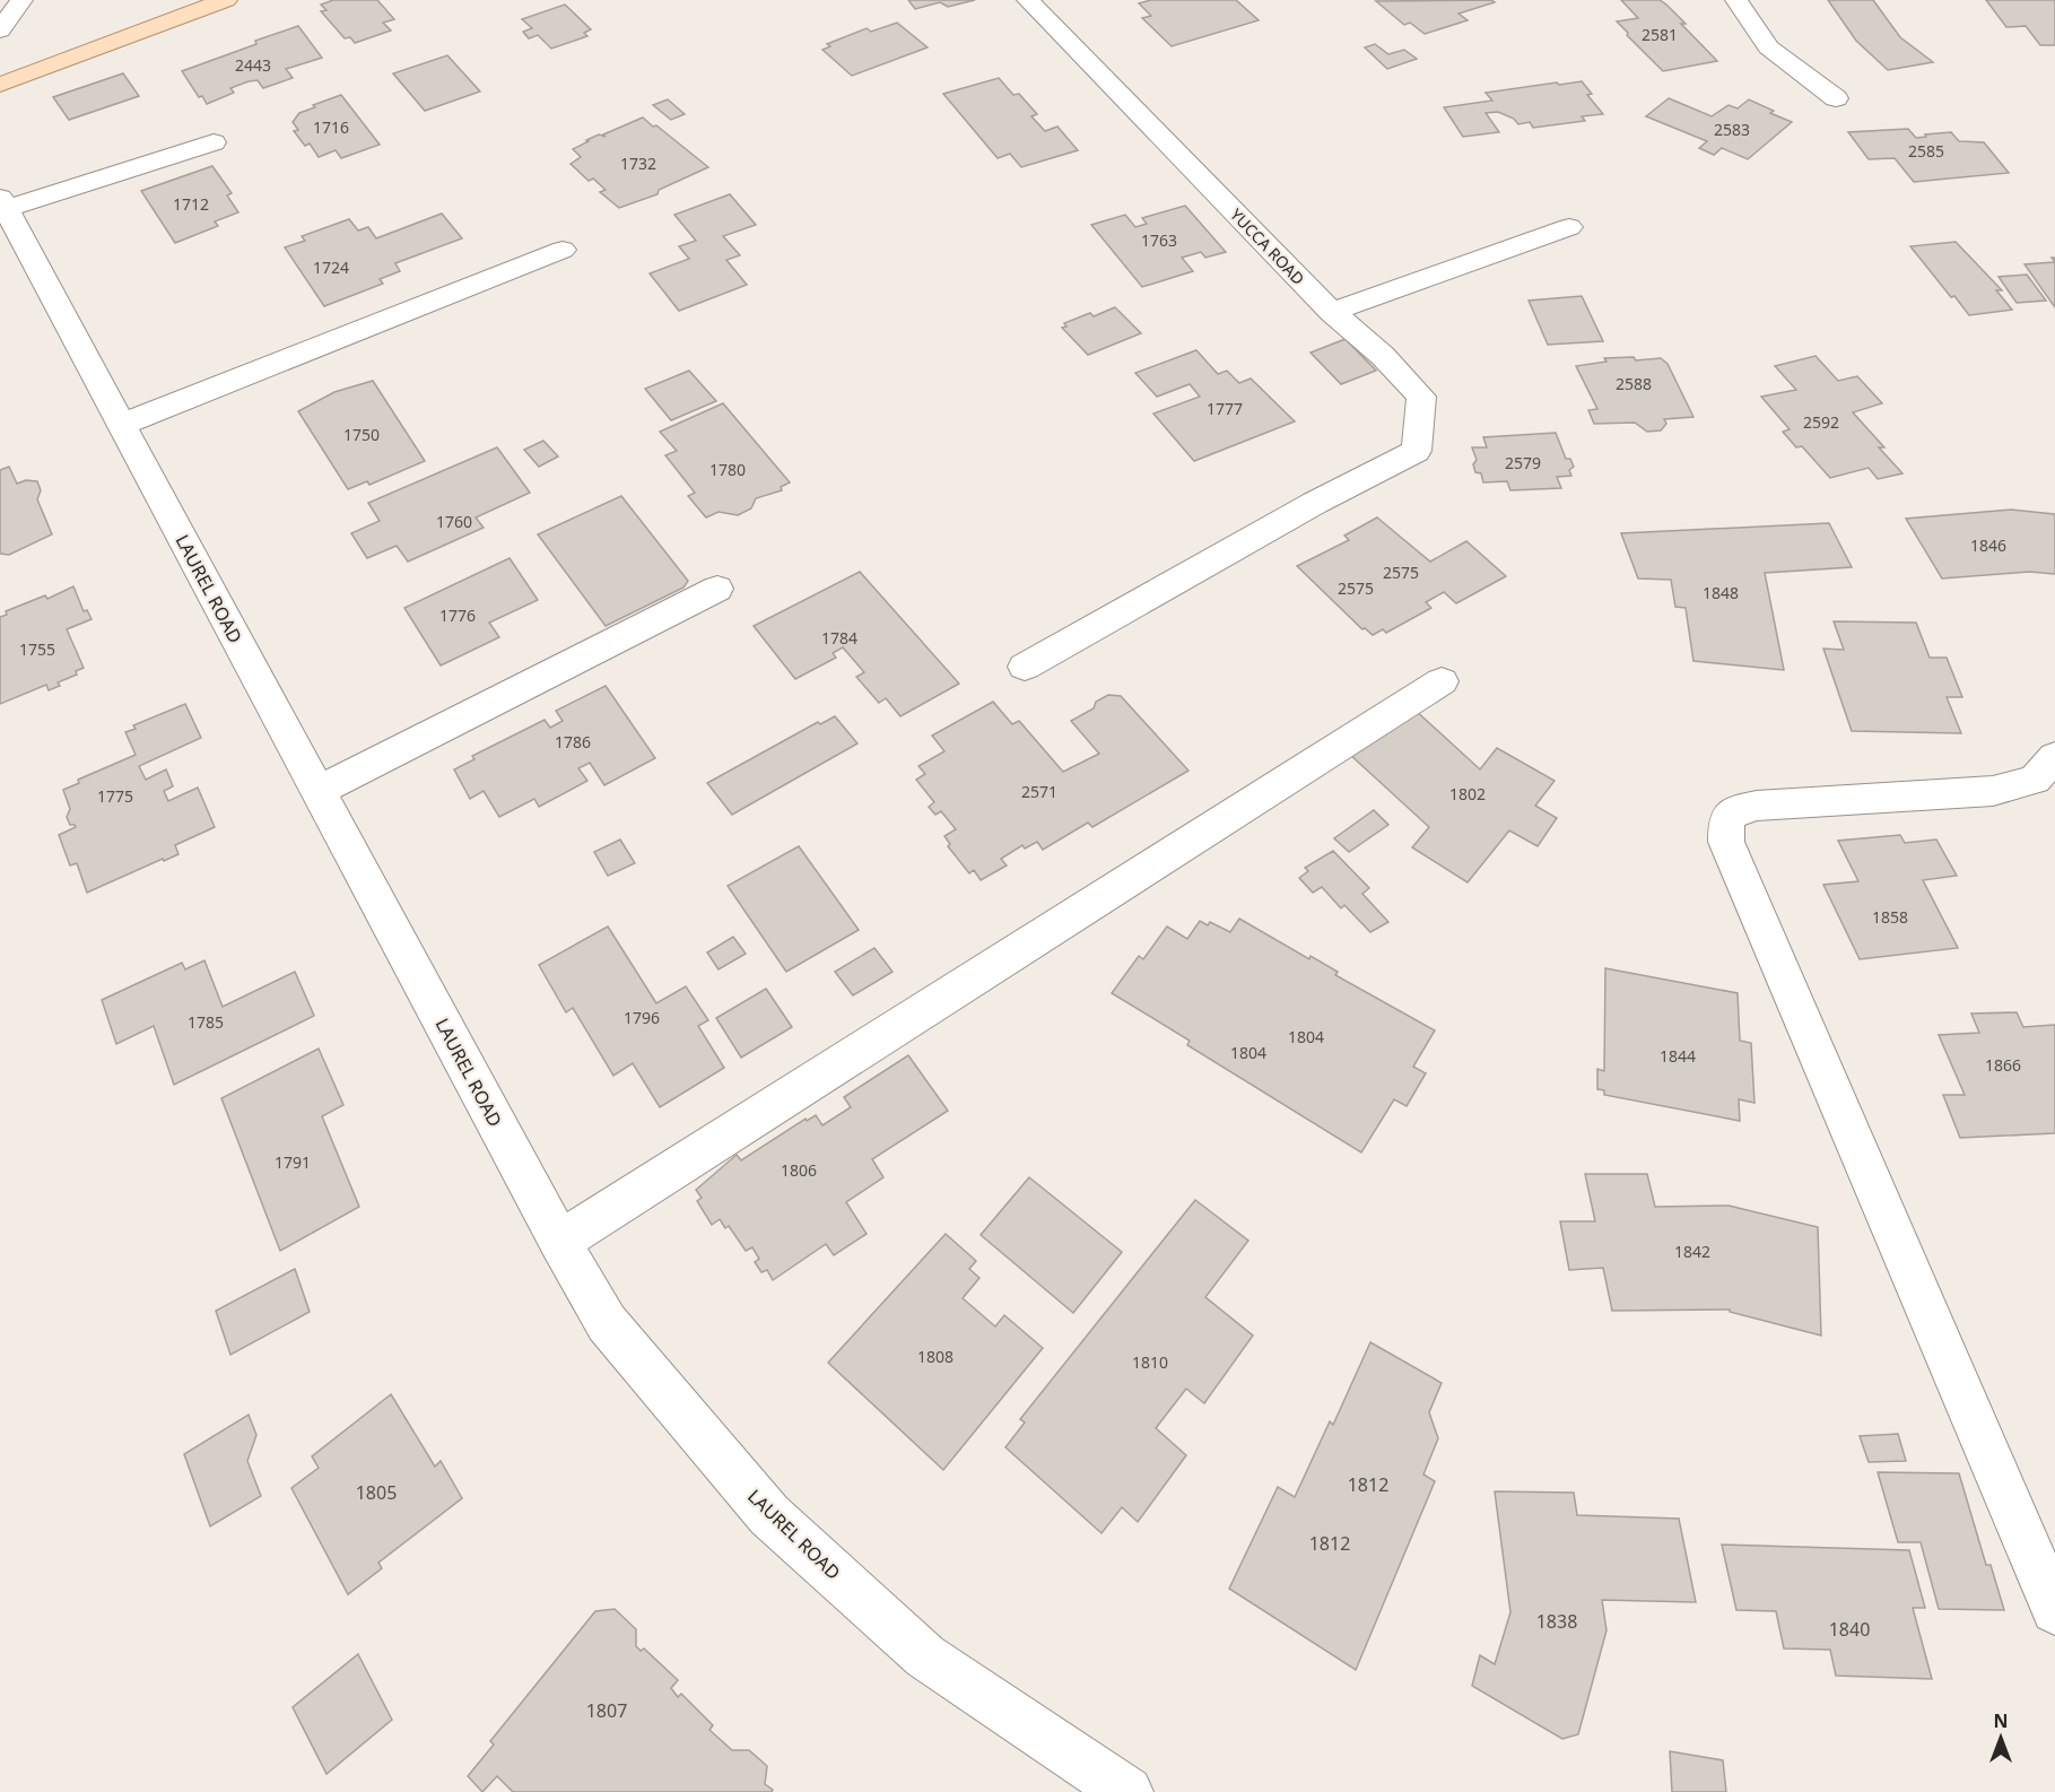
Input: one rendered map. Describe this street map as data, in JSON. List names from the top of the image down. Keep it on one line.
{"streets":{"street":["YUCCA ROAD","LAUREL ROAD"]},"house_numbers":["2581","2443","1716","2583","2585","1732","1712","1763","1724","2588","1777","2592","1750","2579","1780","1760","1846","2575","2575","1848","1776","1784","1755","1786","2571","1802","1775","1858","1796","1785","1804","1804","1844","1866","1791","1806","1842","1808","1810","1812","1805","1812","1838","1840","1807"],"north":"top"}
